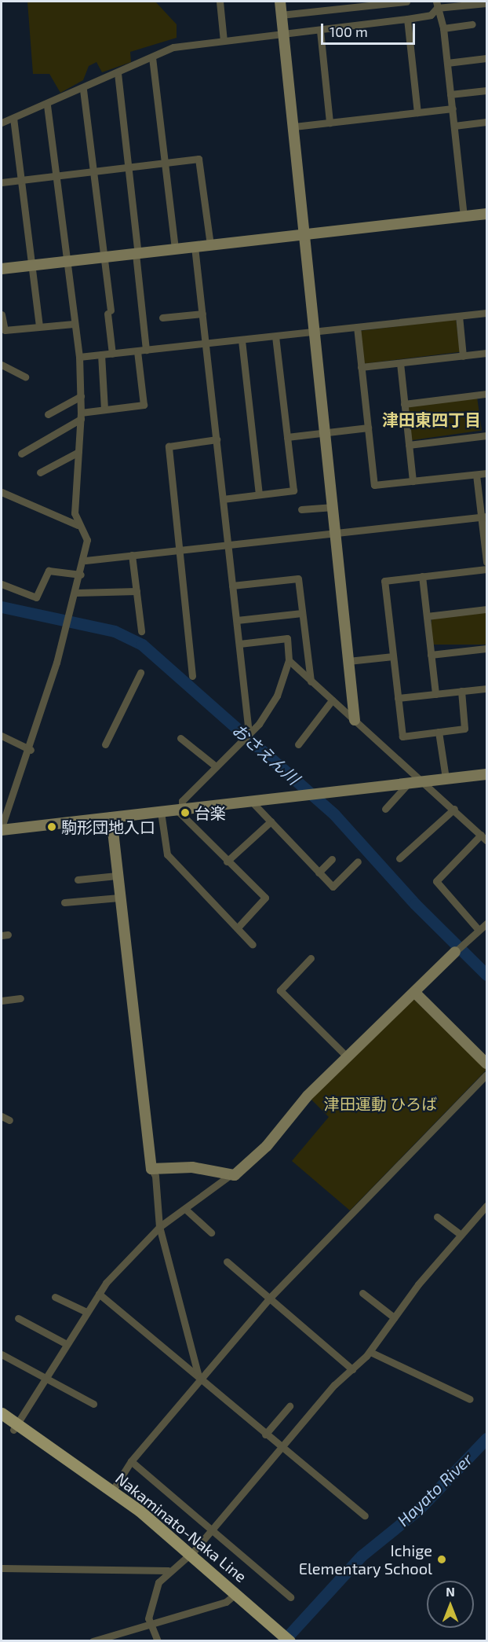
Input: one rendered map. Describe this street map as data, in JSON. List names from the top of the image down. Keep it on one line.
{"streets":{"main road":["Nakaminato-Naka Line"]},"districts":["津田東四丁目"],"water":["おさえん川","Hayato River"],"parks":["津田運動 ひろば"],"places":["台楽","駒形団地入口","Ichige Elementary School"],"scale_bar":"100 m","north":"top"}
